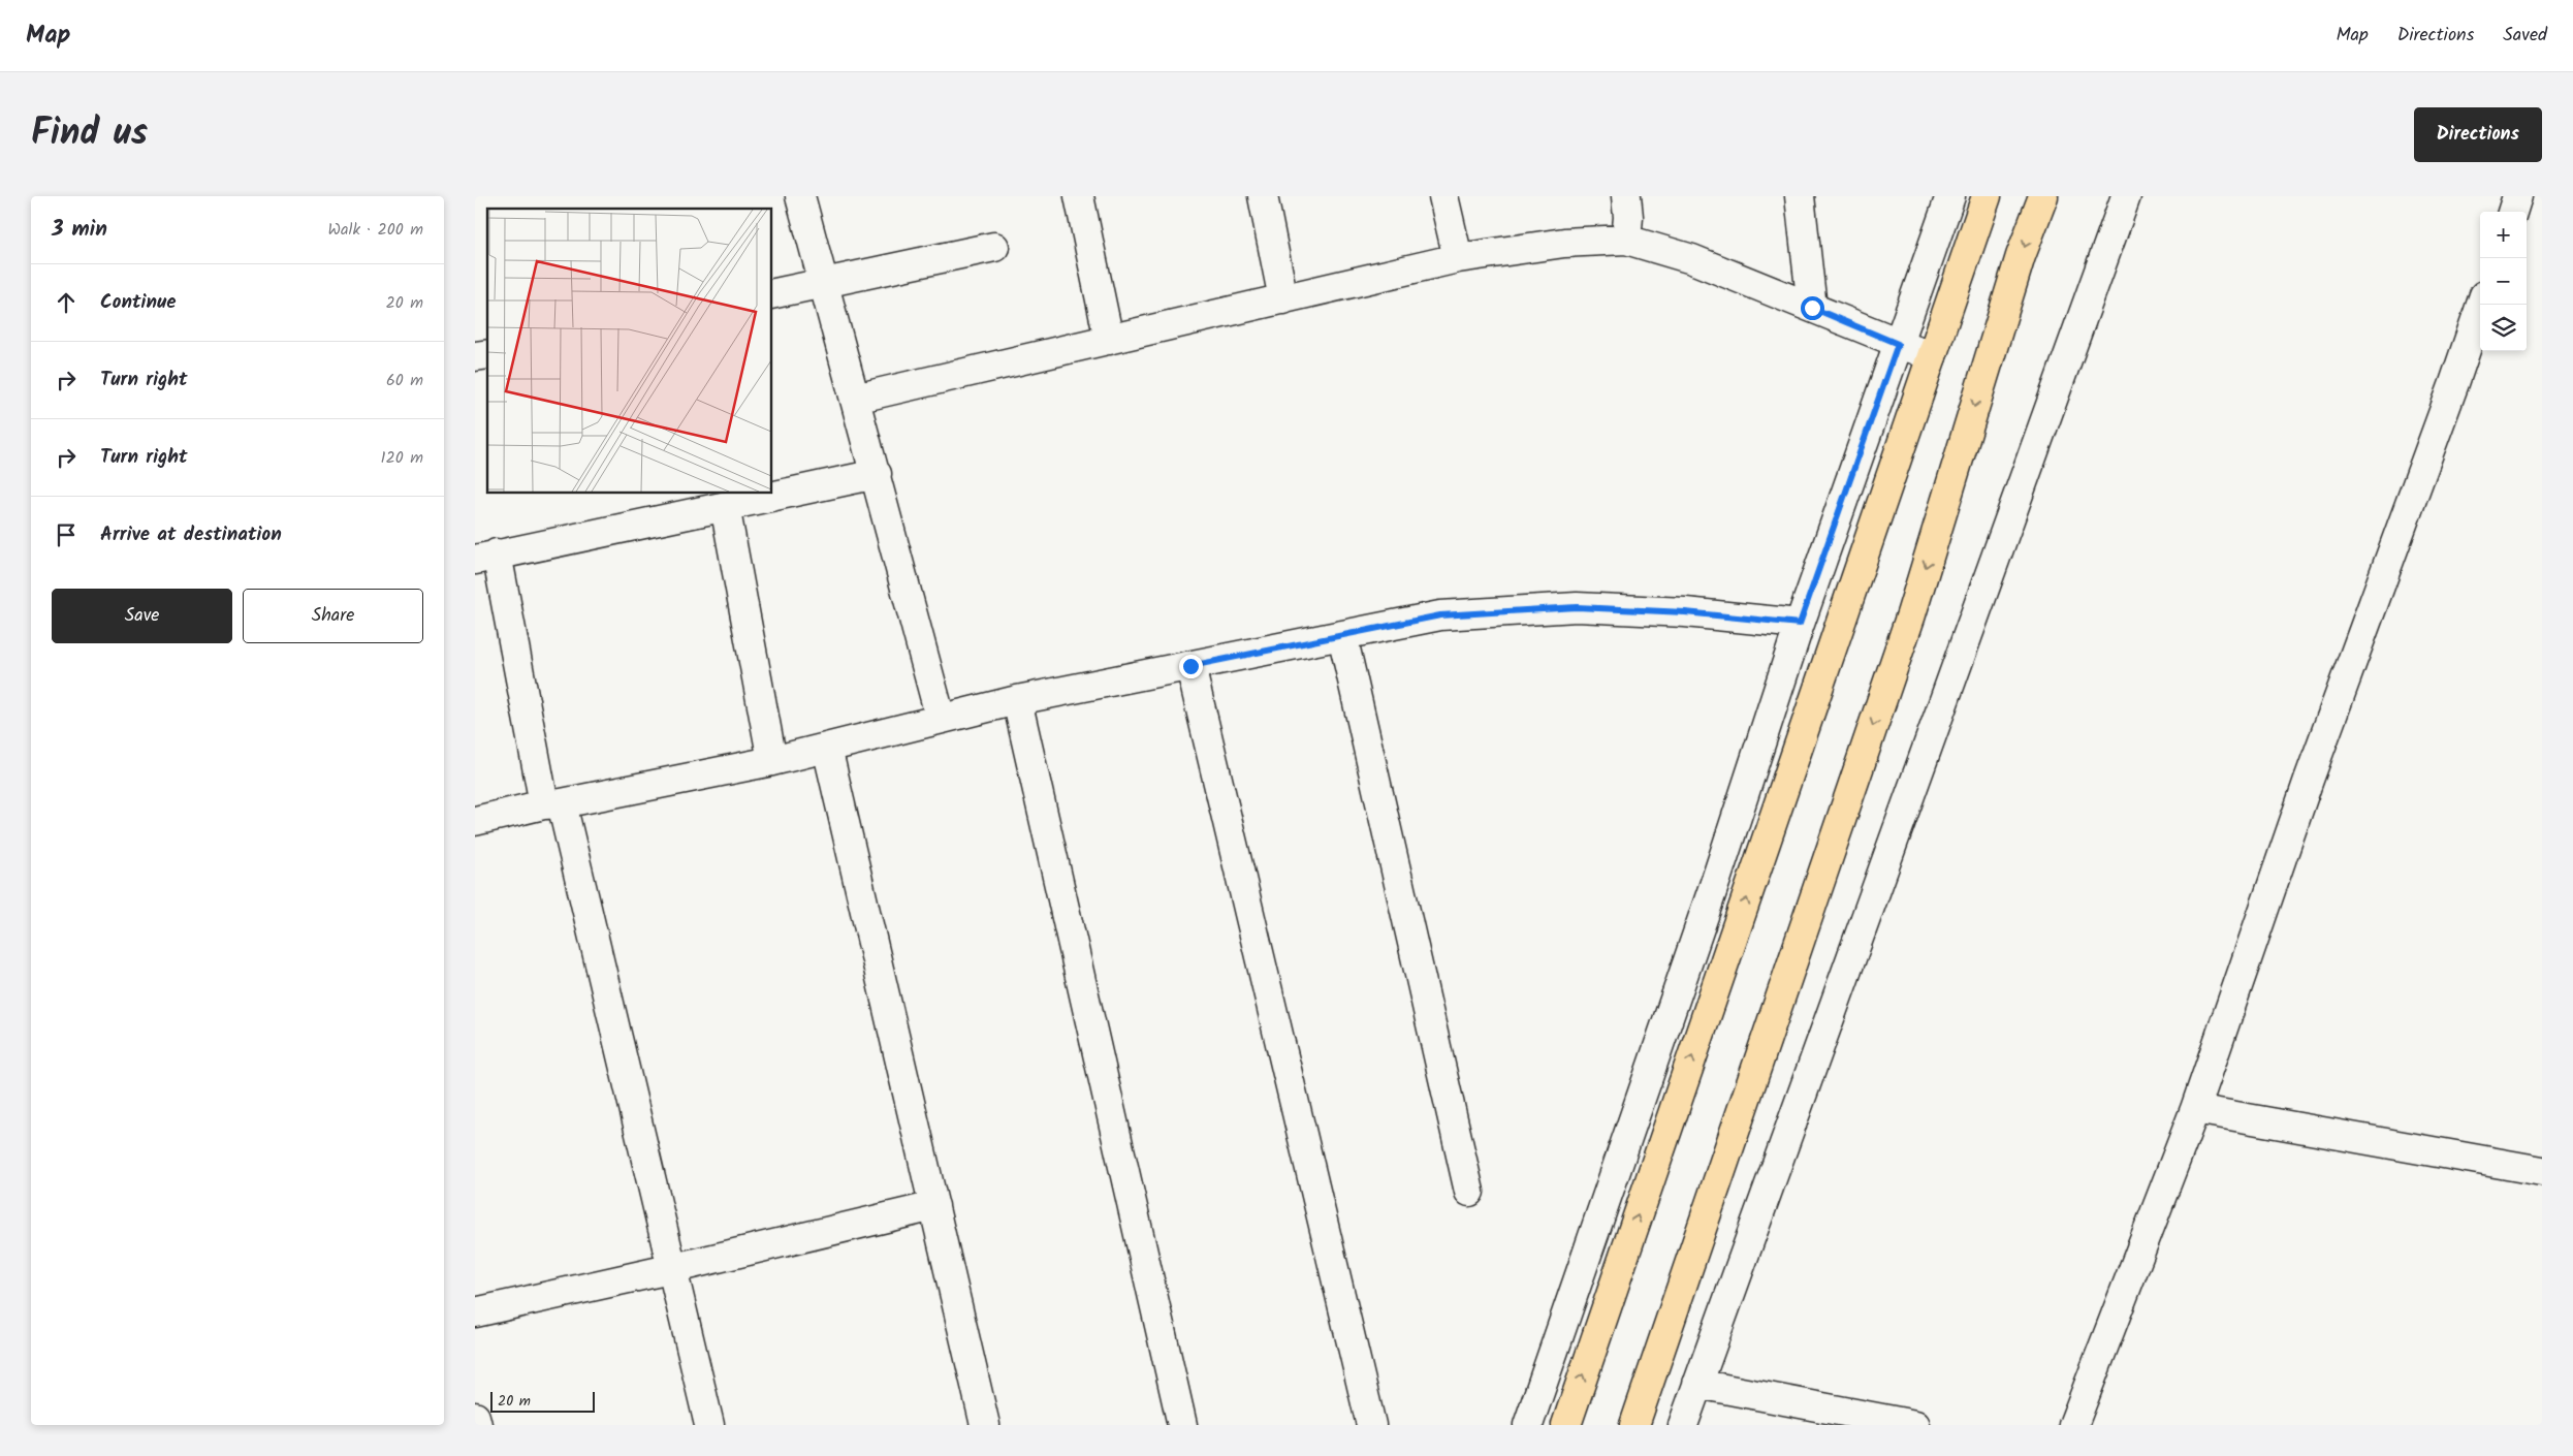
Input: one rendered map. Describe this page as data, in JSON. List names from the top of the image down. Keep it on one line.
{"scale_bar":"20 m","page":{"header":"Map","nav":["Map","Directions","Saved"],"title":"Find us","buttons":["Directions",["Save","Share"]],"heading":["3 min","Walk · 200 m"],"map_buttons":["+","−"],"list":[["Continue","20 m"],["Turn right","60 m"],["Turn right","120 m"],"Arrive at destination"],"scale":"20 m"}}
